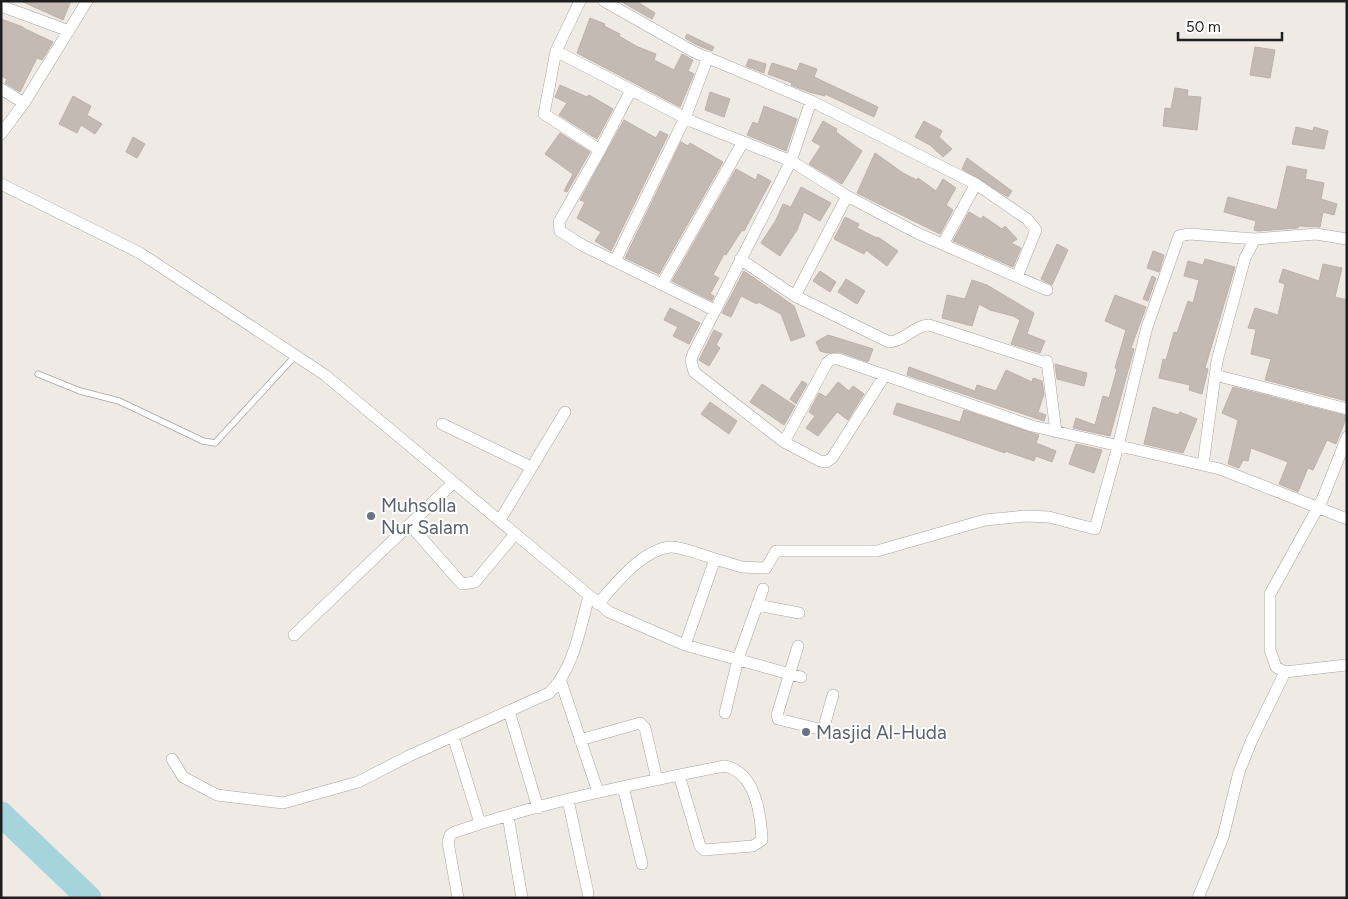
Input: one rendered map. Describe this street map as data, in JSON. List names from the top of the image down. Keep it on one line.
{"places":["Muhsolla Nur Salam","Masjid Al-Huda"],"scale_bar":"50 m"}
